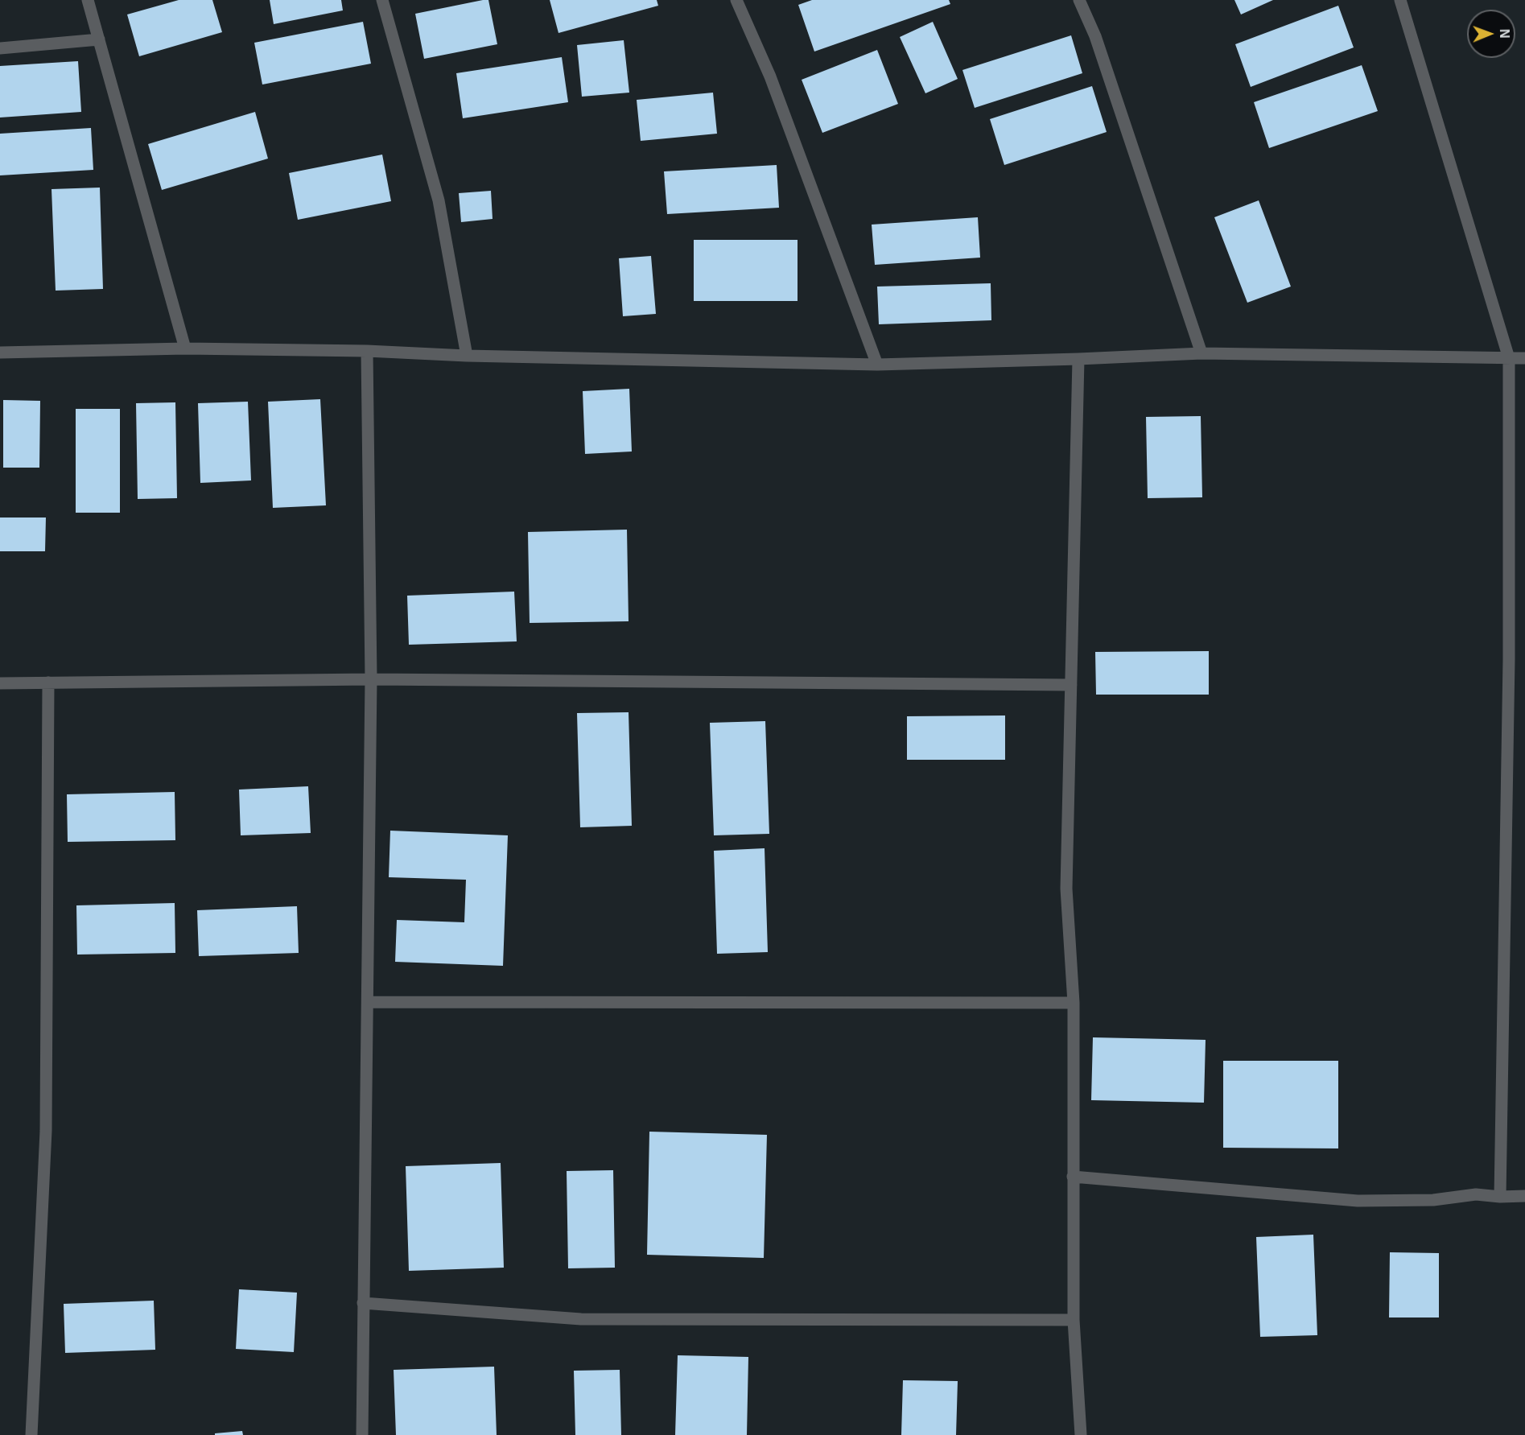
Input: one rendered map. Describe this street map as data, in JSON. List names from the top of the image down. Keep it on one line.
{"north":"right"}
